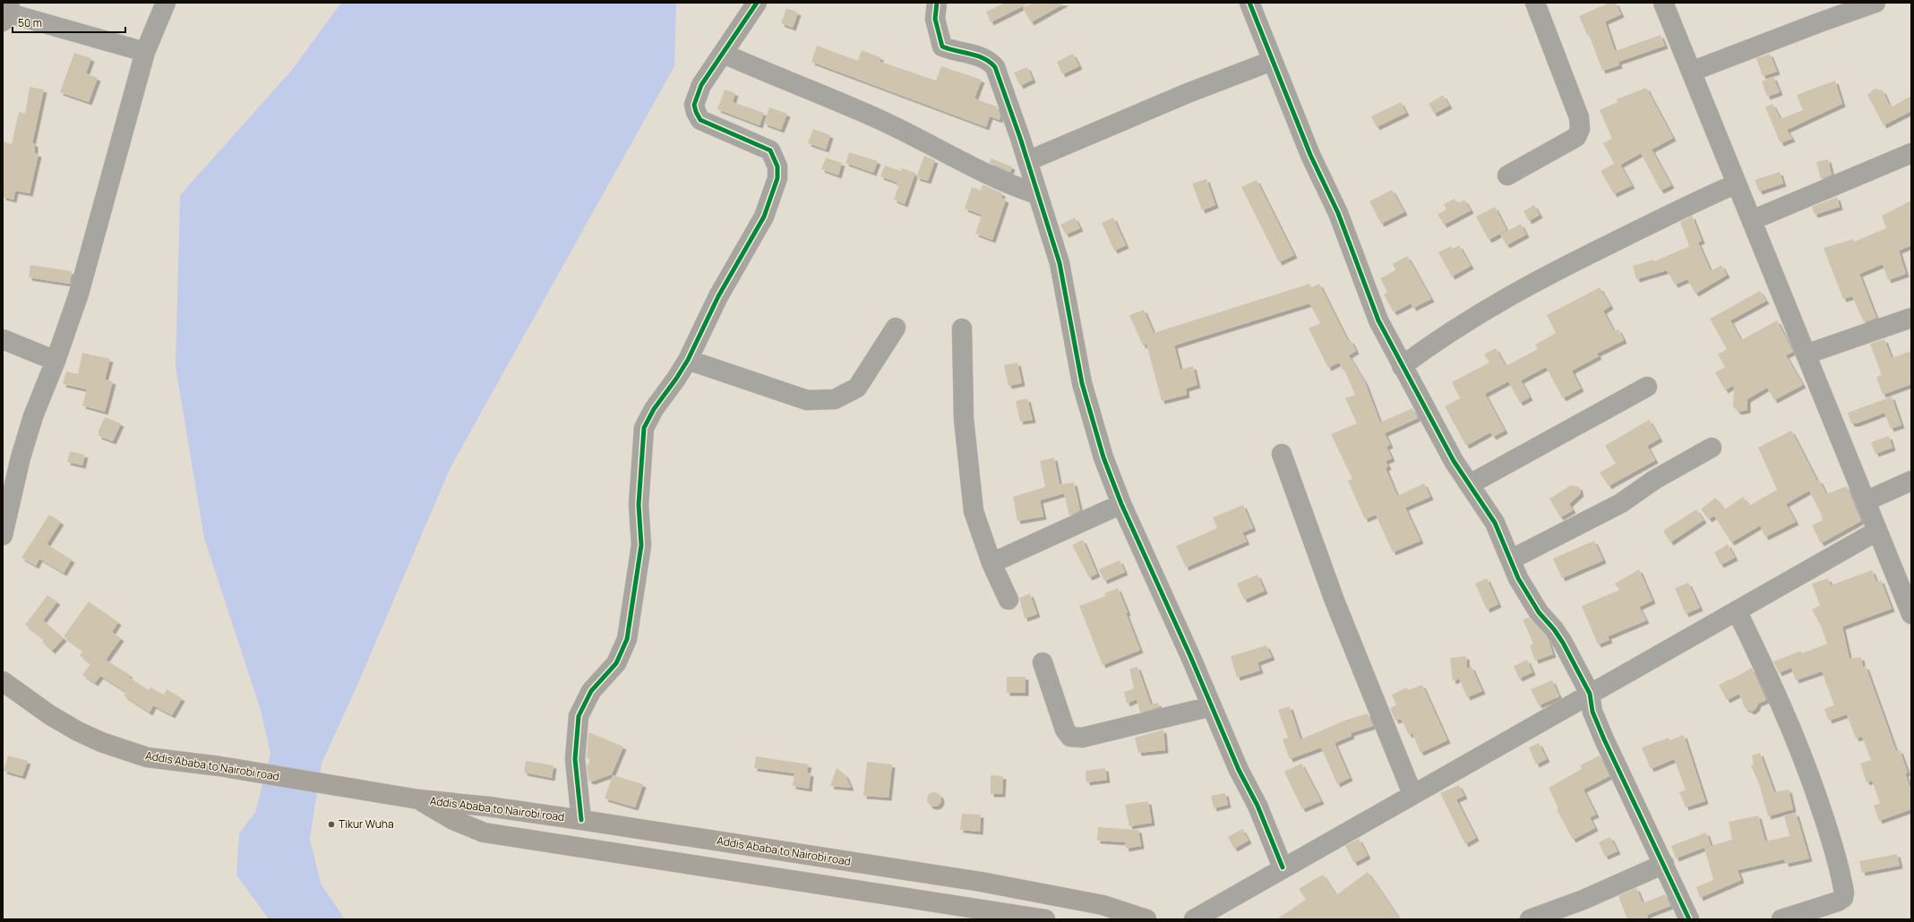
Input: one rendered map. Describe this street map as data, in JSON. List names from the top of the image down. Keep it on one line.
{"streets":{"highway":["Addis Ababa to Nairobi road"]},"places":["Tikur Wuha"],"scale_bar":"50 m"}
